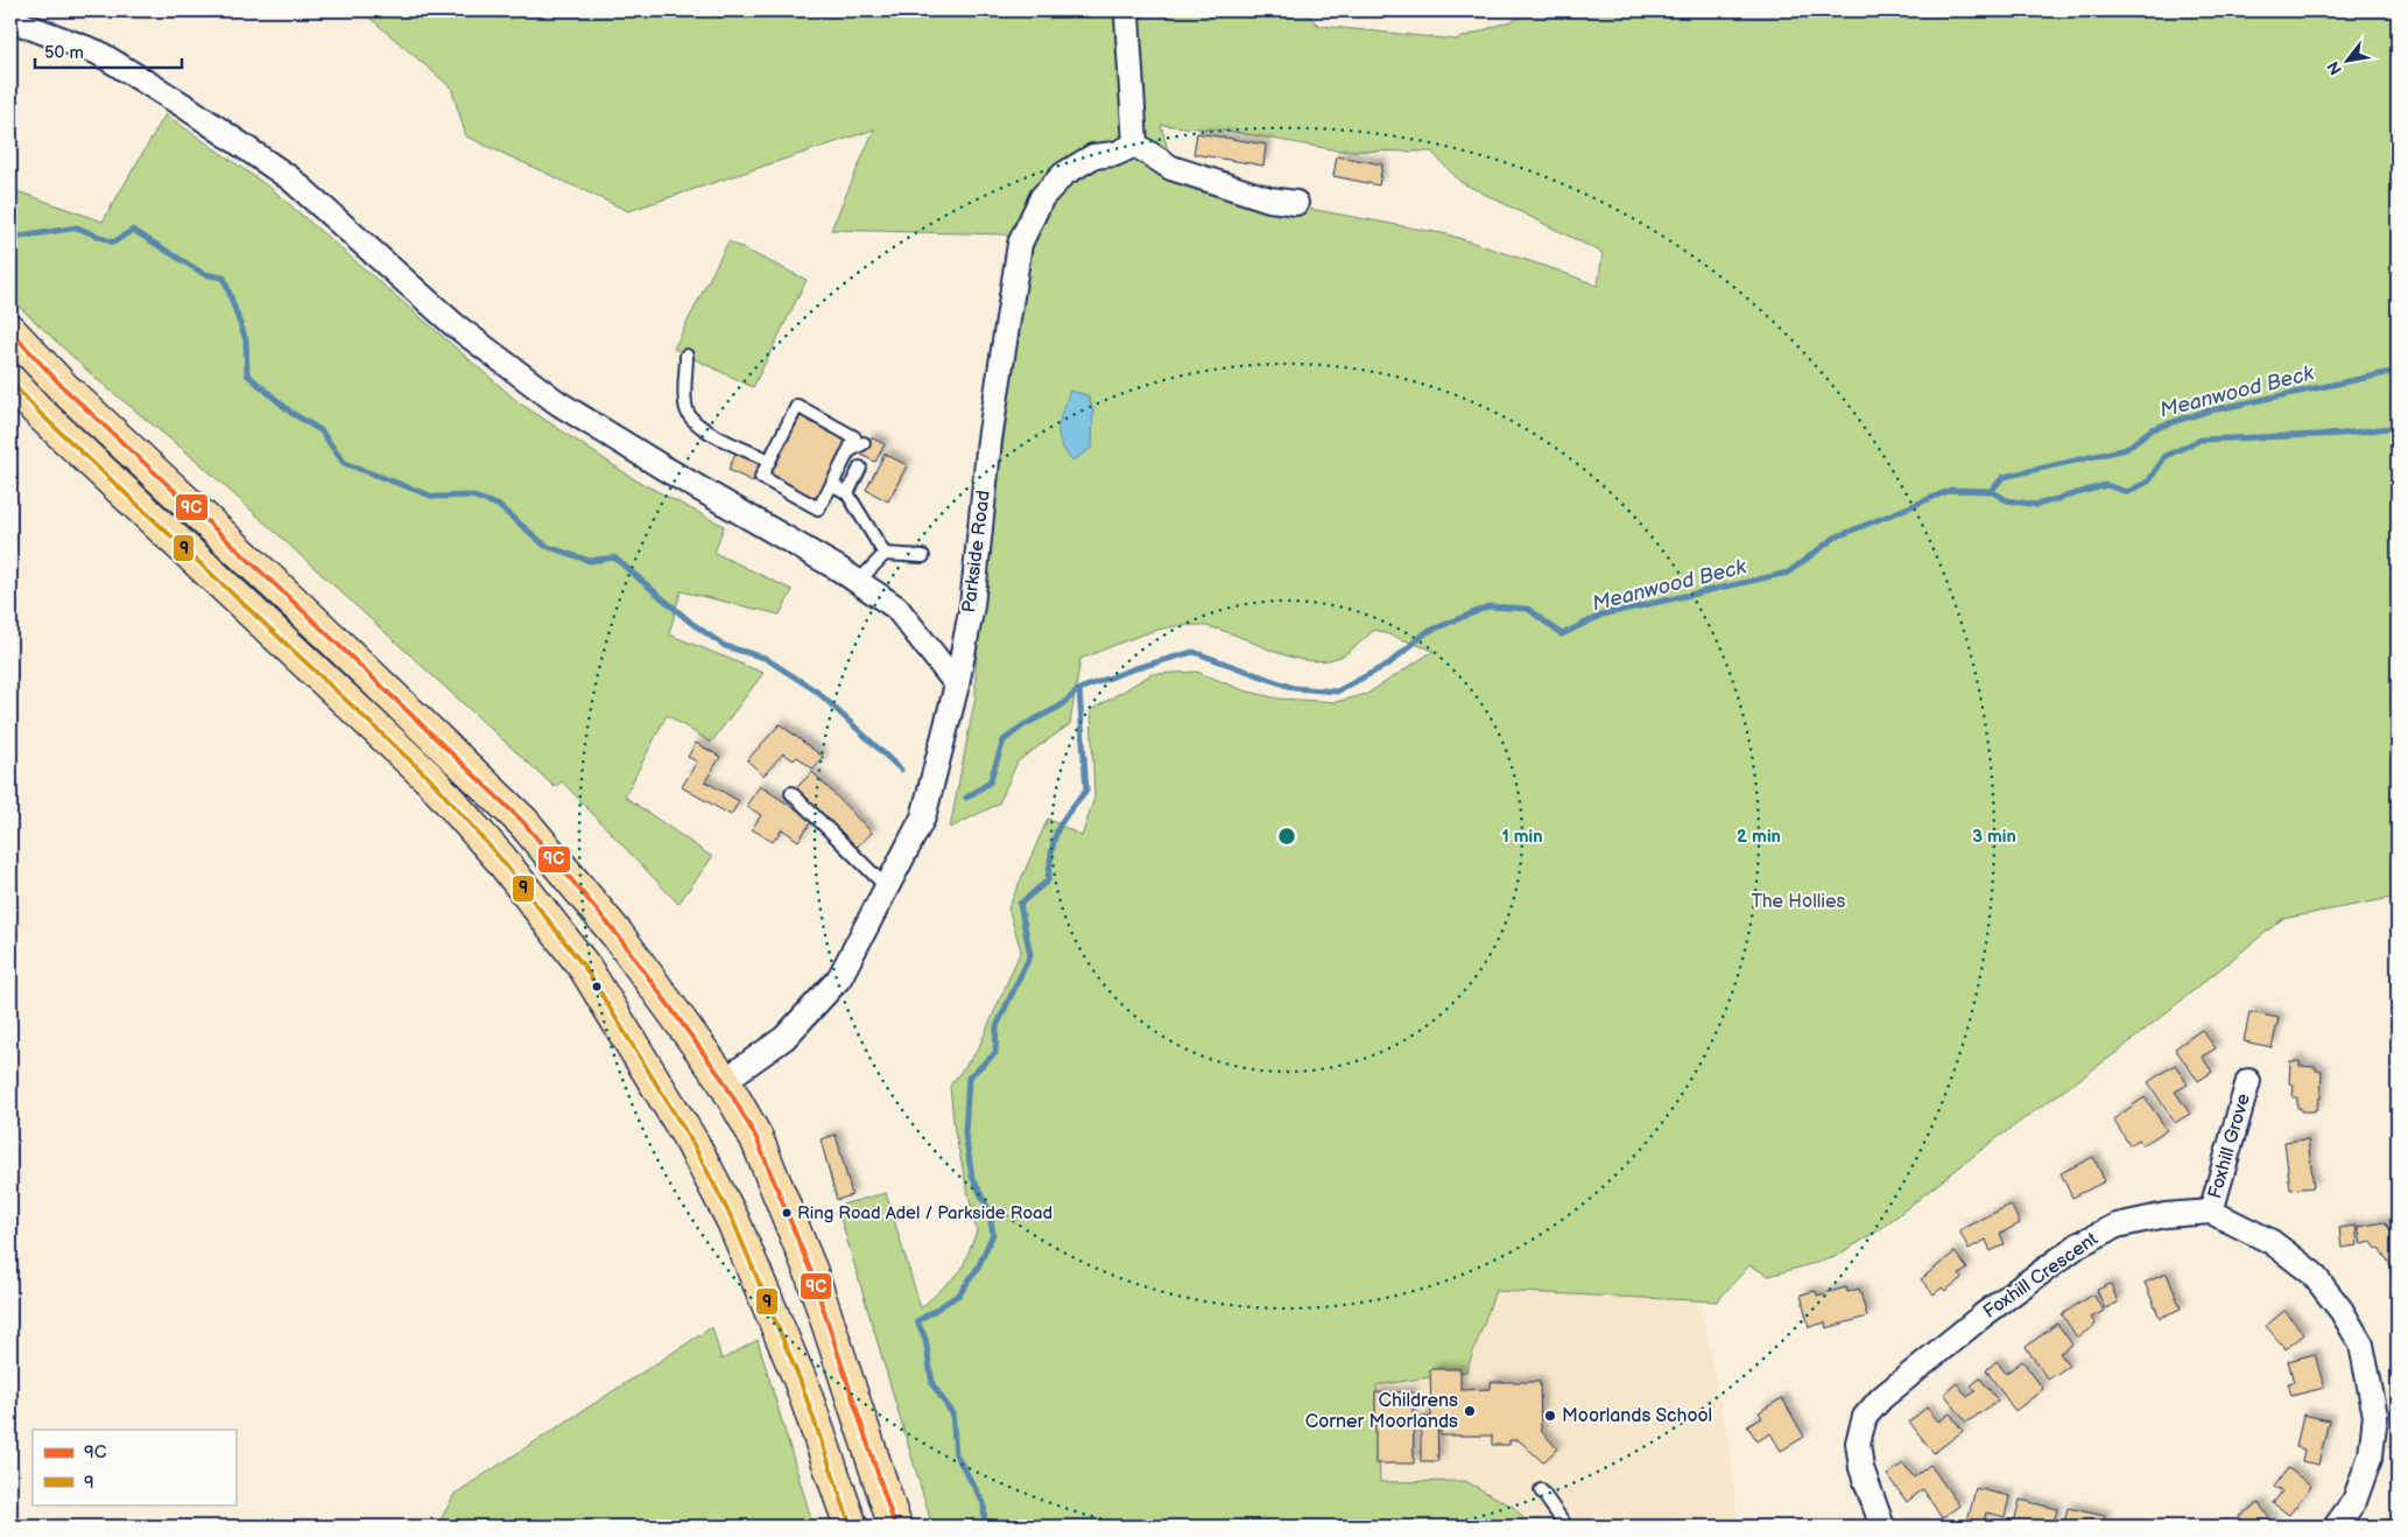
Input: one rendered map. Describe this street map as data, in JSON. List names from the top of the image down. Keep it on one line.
{"streets":{"street":["Parkside Road","Foxhill Grove","Foxhill Crescent"]},"crossings":[["Foxhill Grove","Foxhill Crescent"]],"water":["Meanwood Beck"],"parks":["The Hollies"],"places":["Ring Road Adel / Parkside Road","Childrens Corner Moorlands","Moorlands School"],"lines":["transit line 9C","transit line 9"],"legend":["9C","9"],"scale_bar":"50 m","north":"bottom left","rings":["1 min","2 min","3 min"]}
